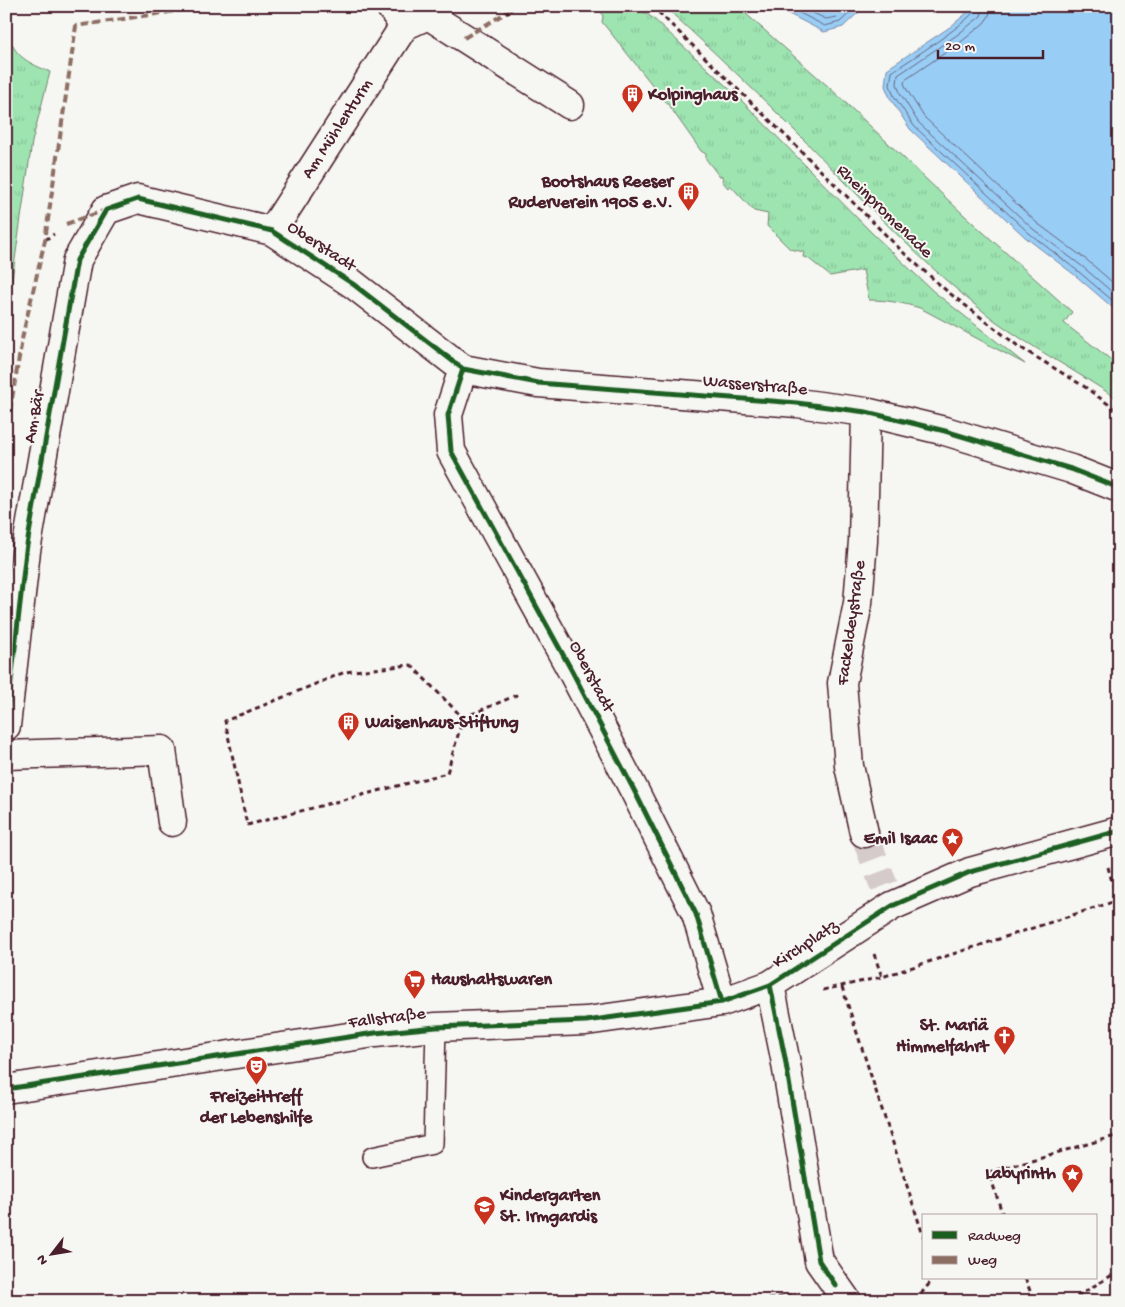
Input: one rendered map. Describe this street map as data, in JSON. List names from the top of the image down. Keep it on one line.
{"streets":{"street":["Am Mühlenturm","Oberstadt","Wasserstraße","Am Bär","Fackeldeystraße","Kirchplatz","Fallstraße"],"path":["Rheinpromenade"]},"crossings":[["Am Mühlenturm","Oberstadt"],["Oberstadt","Wasserstraße"],["Oberstadt","Am Bär"],["Oberstadt","Fallstraße"],["Wasserstraße","Fackeldeystraße"],["Kirchplatz","Fallstraße"]],"places":{"building":["Kolpinghaus","Bootshaus Reeser Ruderverein 1905 e.V.","Waisenhaus-Stiftung"],"place":["Emil Isaac","Labyrinth"],"supermarket":["Haushaltswaren"],"church":["St. Mariä Himmelfahrt"],"theatre":["Freizeittreff der Lebenshilfe"],"school or university":["Kindergarten St. Irmgardis"]},"legend":["Radweg","Weg"],"scale_bar":"20 m","north":"bottom left"}
